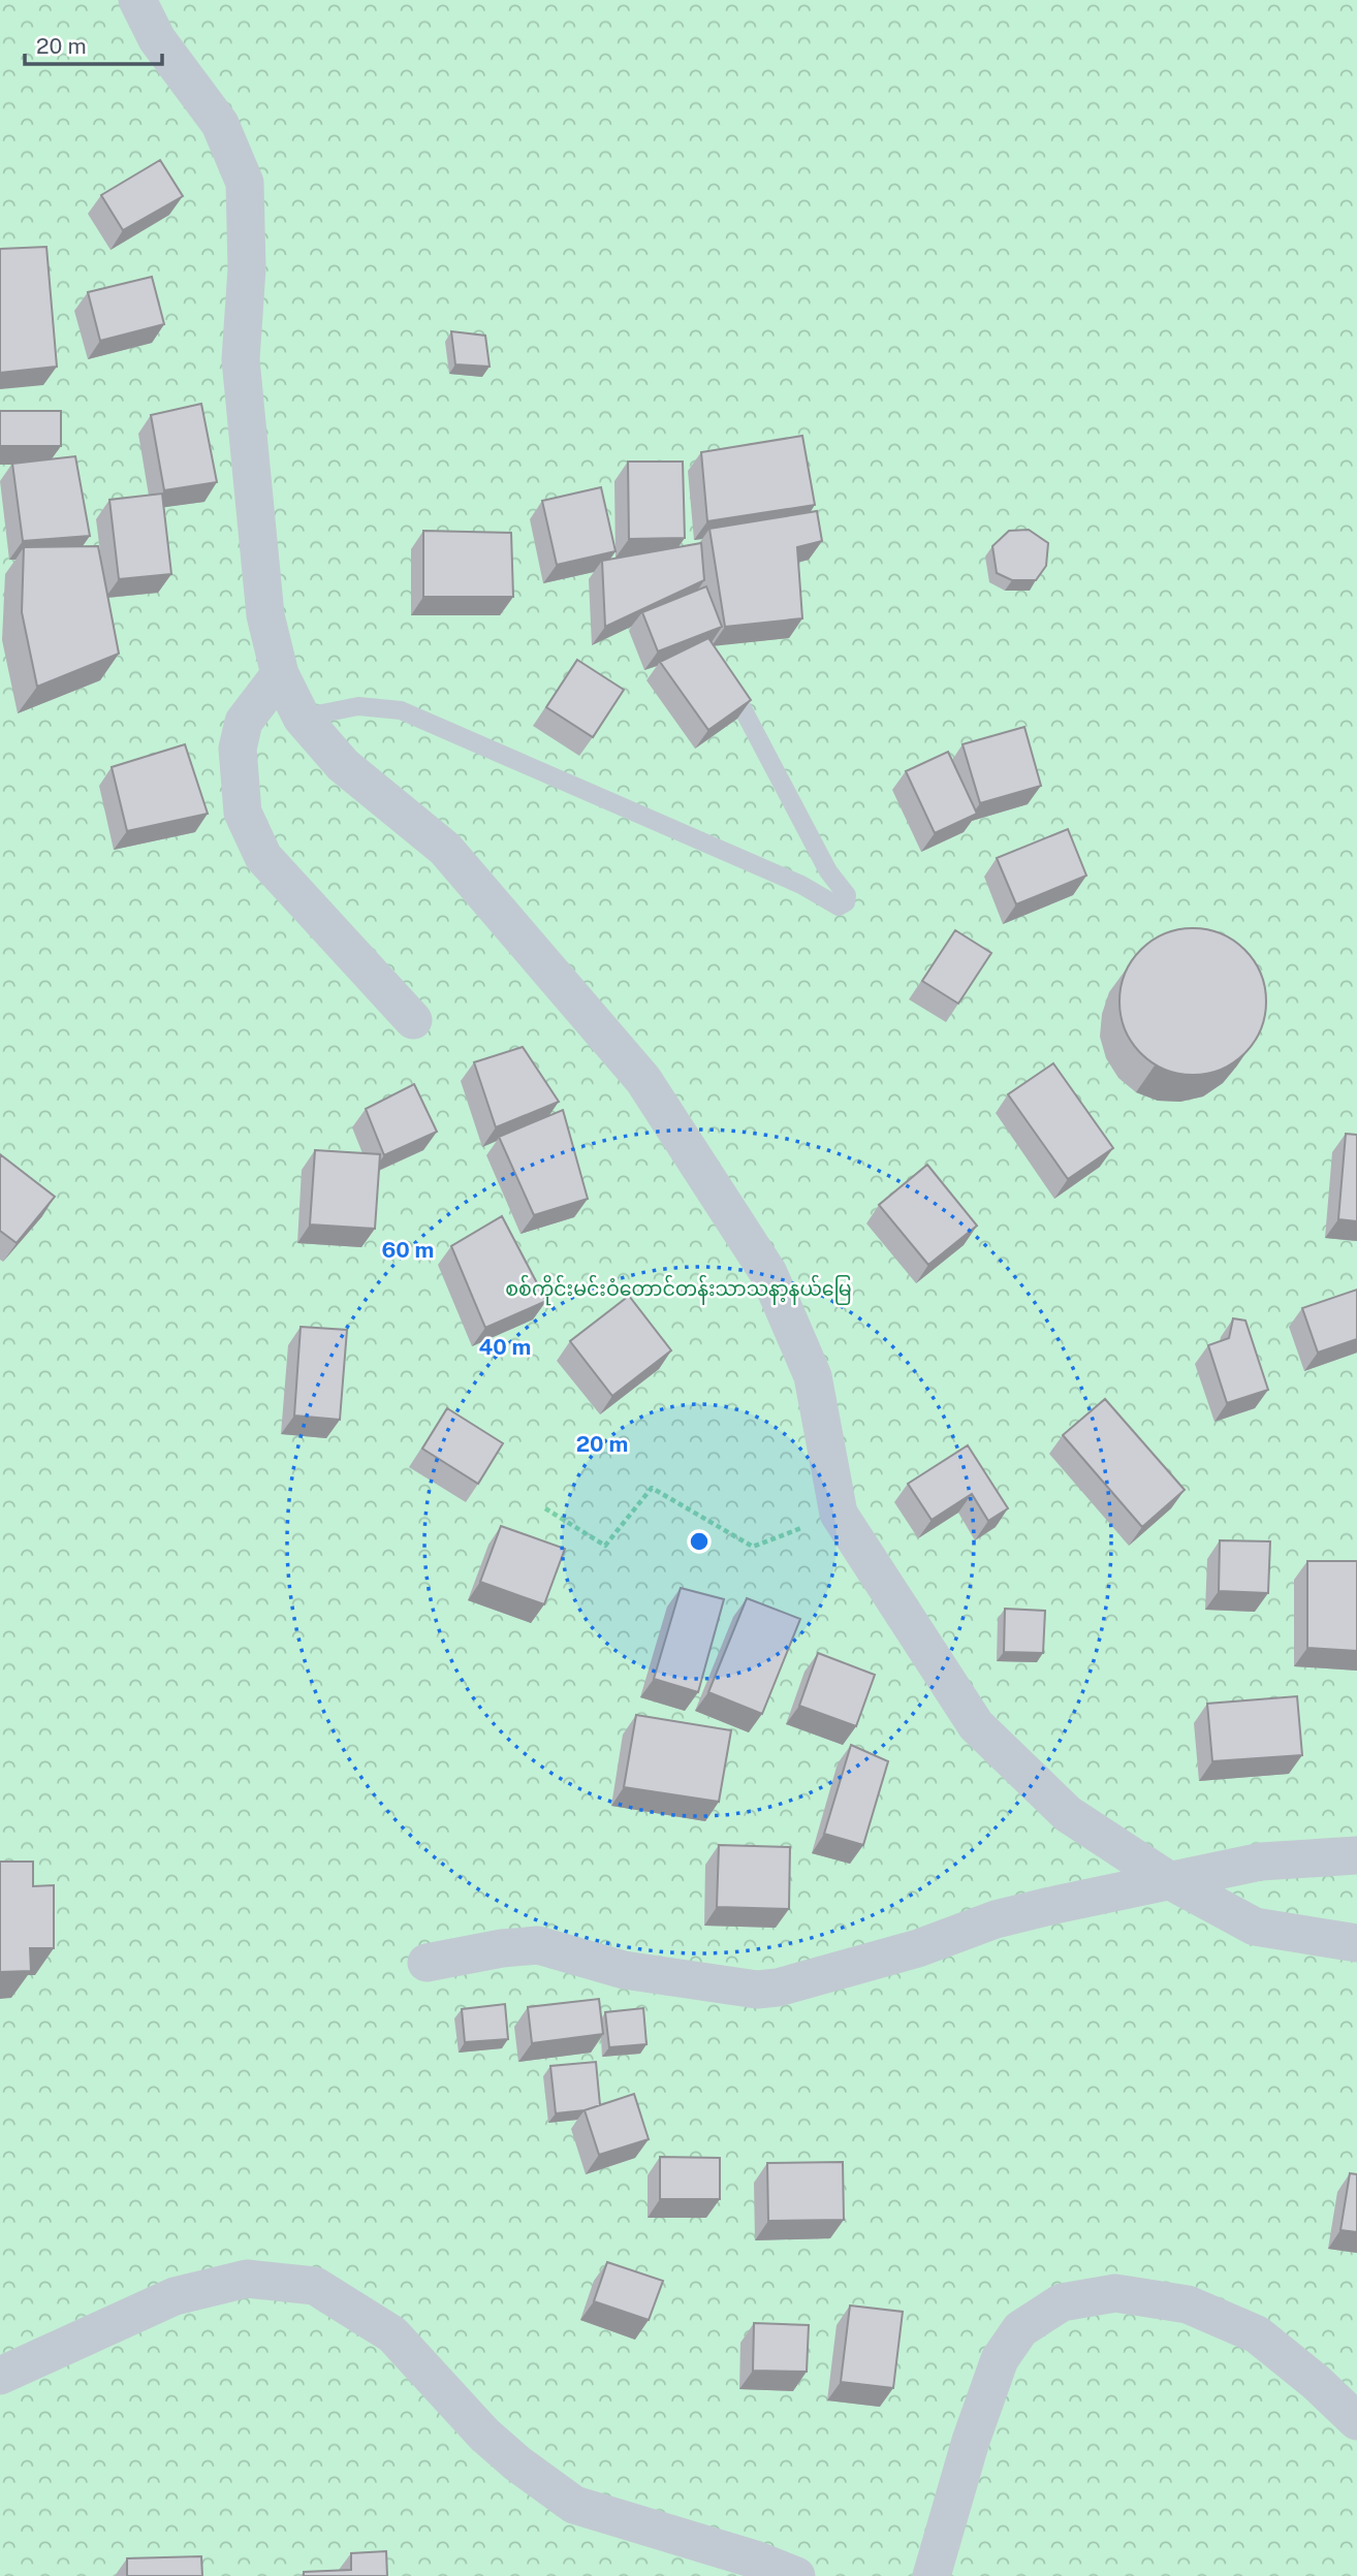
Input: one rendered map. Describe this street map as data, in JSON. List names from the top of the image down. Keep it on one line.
{"parks":["စစ်ကိုင်းမင်းဝံတောင်တန်းသာသနာ့နယ်မြေ"],"scale_bar":"20 m","rings":["60 m","40 m","20 m"]}
